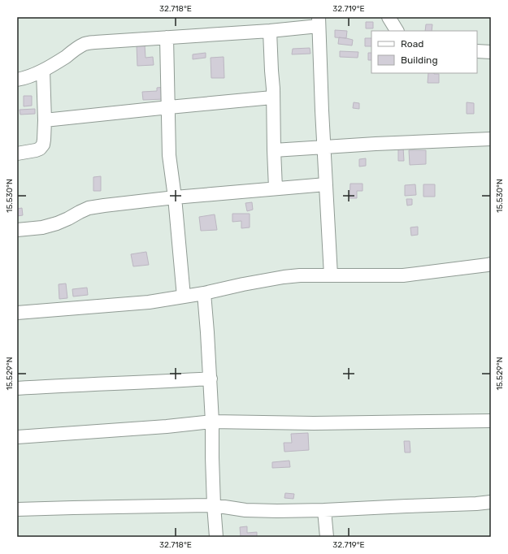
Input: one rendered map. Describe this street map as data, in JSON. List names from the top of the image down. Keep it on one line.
{"legend":["Road","Building"],"coordinates":["32.718°E","32.719°E","15.530°N","15.529°N"]}
